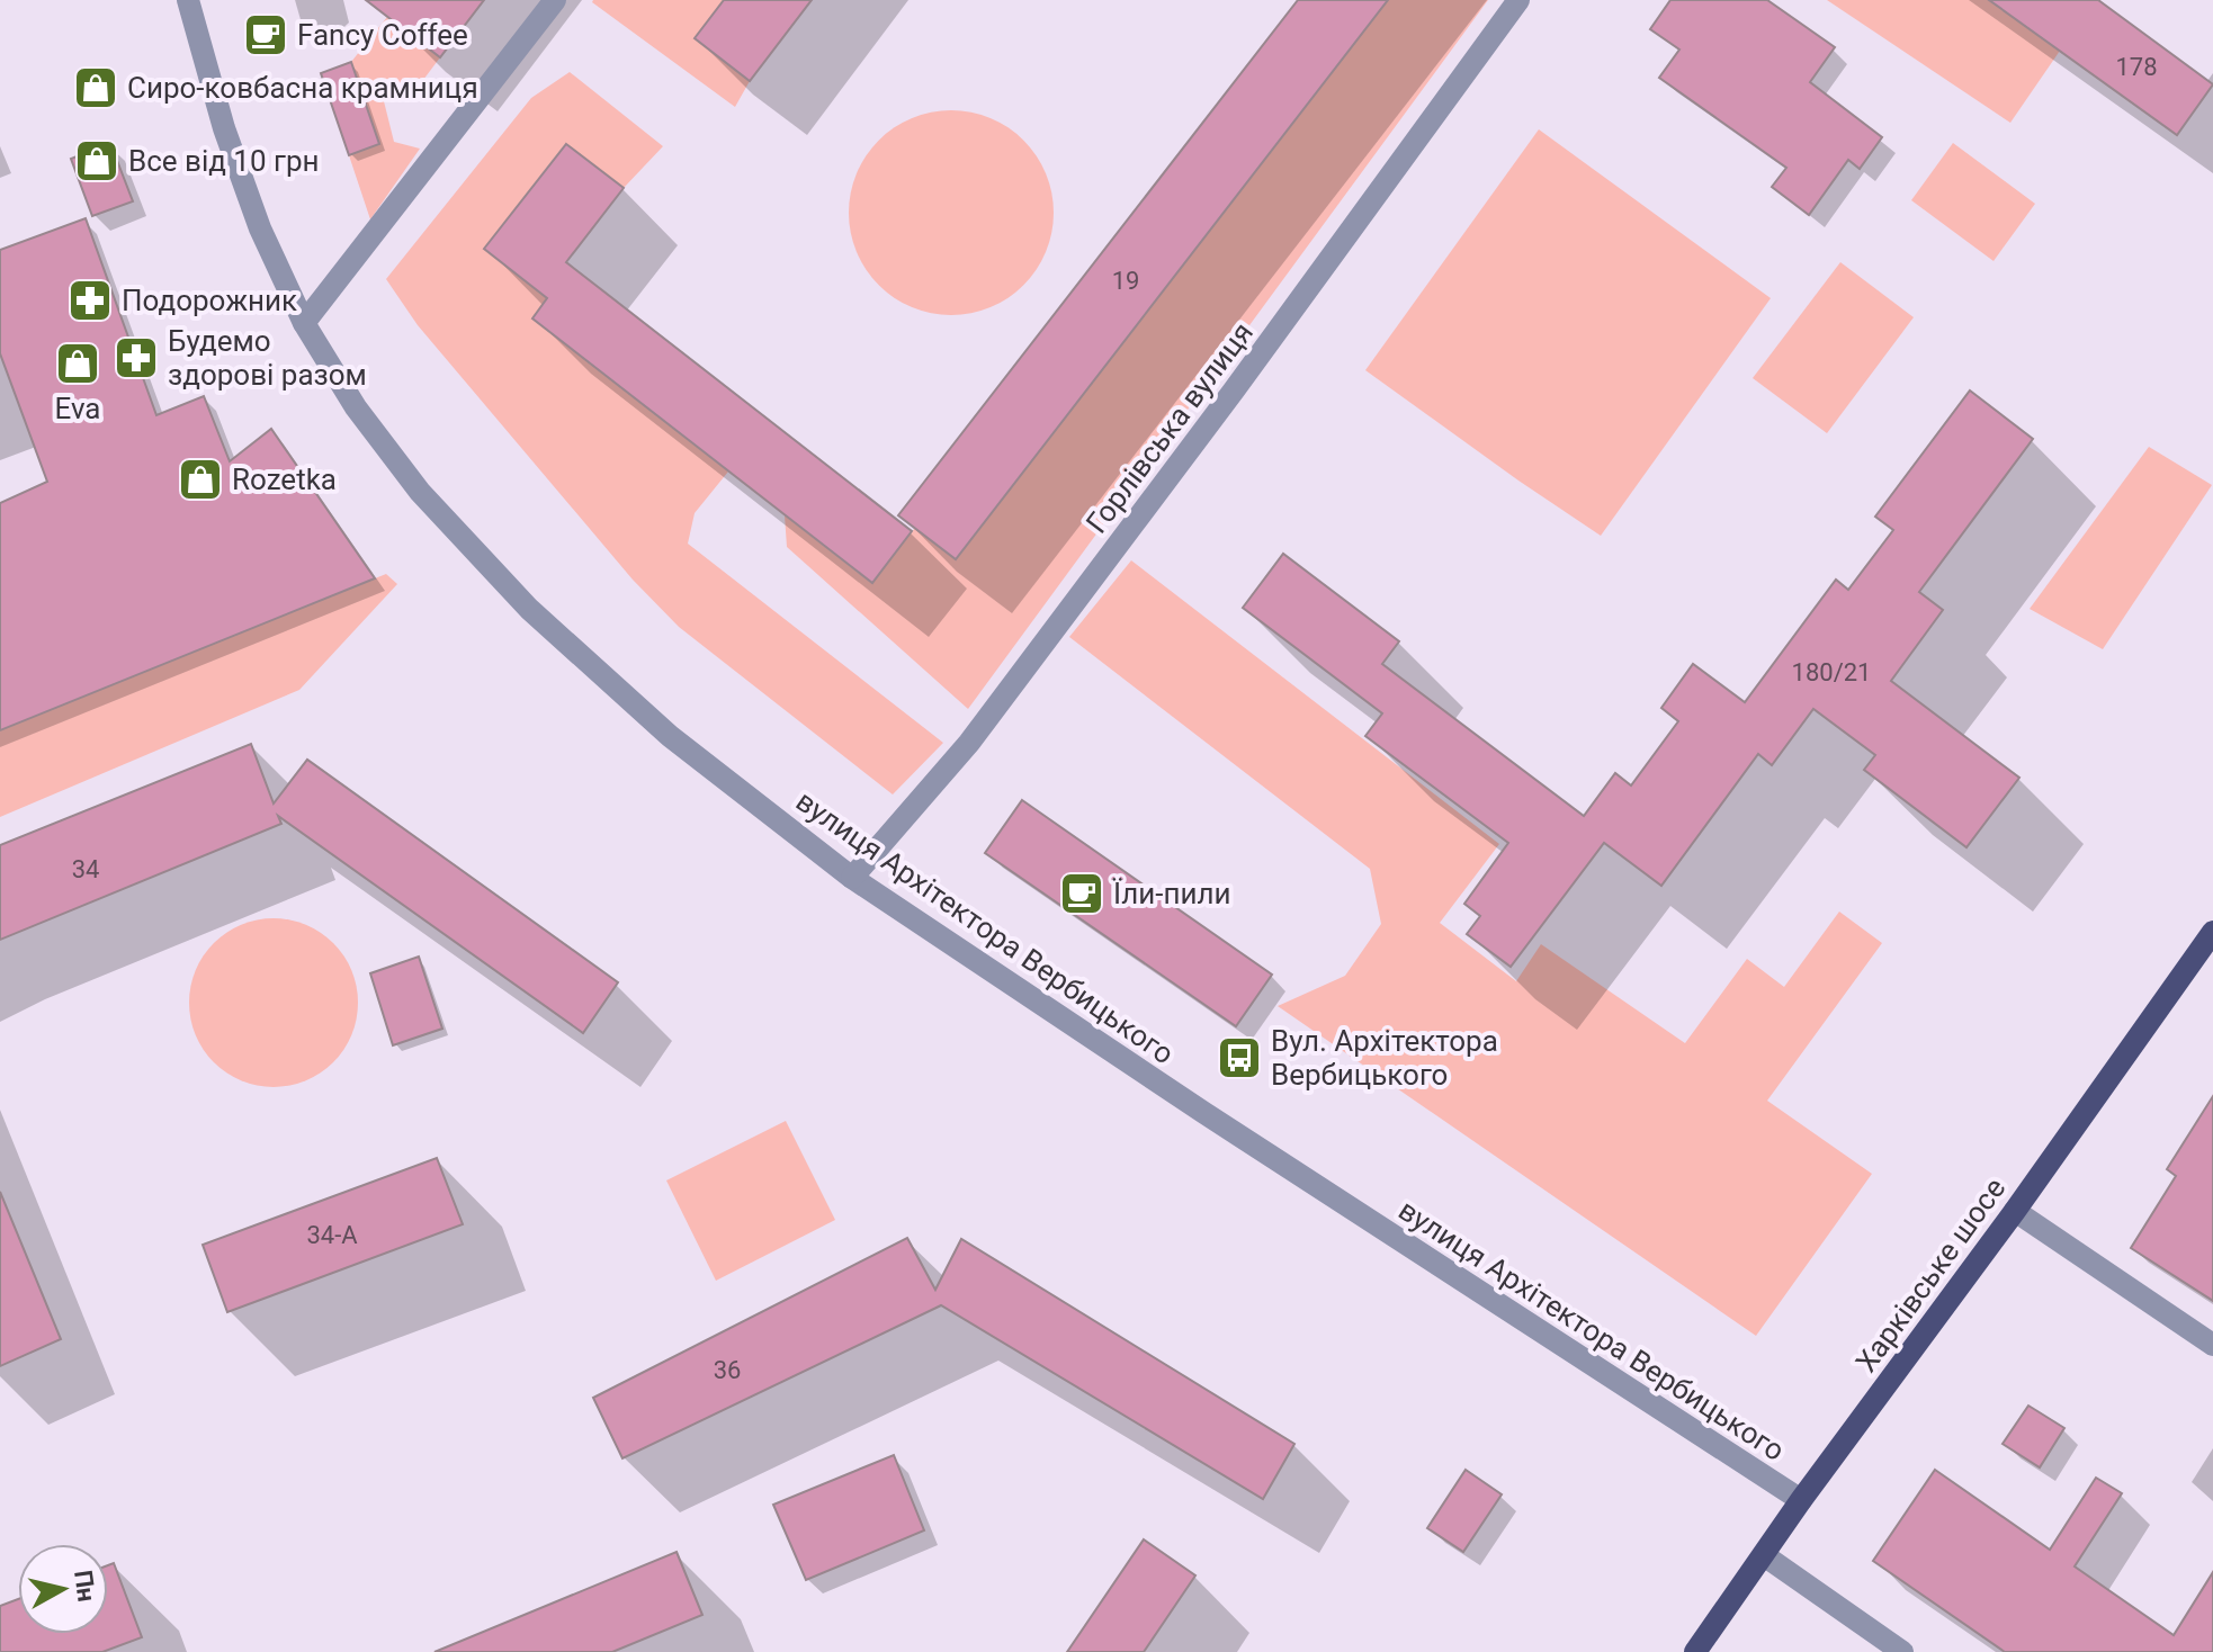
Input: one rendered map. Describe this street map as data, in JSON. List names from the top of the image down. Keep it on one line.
{"streets":{"main road":["Харківське шосе"],"street":["Горлівська вулиця","вулиця Архітектора Вербицького"]},"crossings":[["Горлівська вулиця","вулиця Архітектора Вербицького"],["вулиця Архітектора Вербицького","Харківське шосе"]],"places":{"cafe":["Fancy Coffee","Їли-пили"],"shop":["Сиро-ковбасна крамниця","Все від 10 грн","Eva","Rozetka"],"pharmacy":["Подорожник","Будемо здорові разом"],"bus stop":["Вул. Архітектора Вербицького"]},"house_numbers":["178","19","180/21","34","34-А","36"],"north":"right"}
